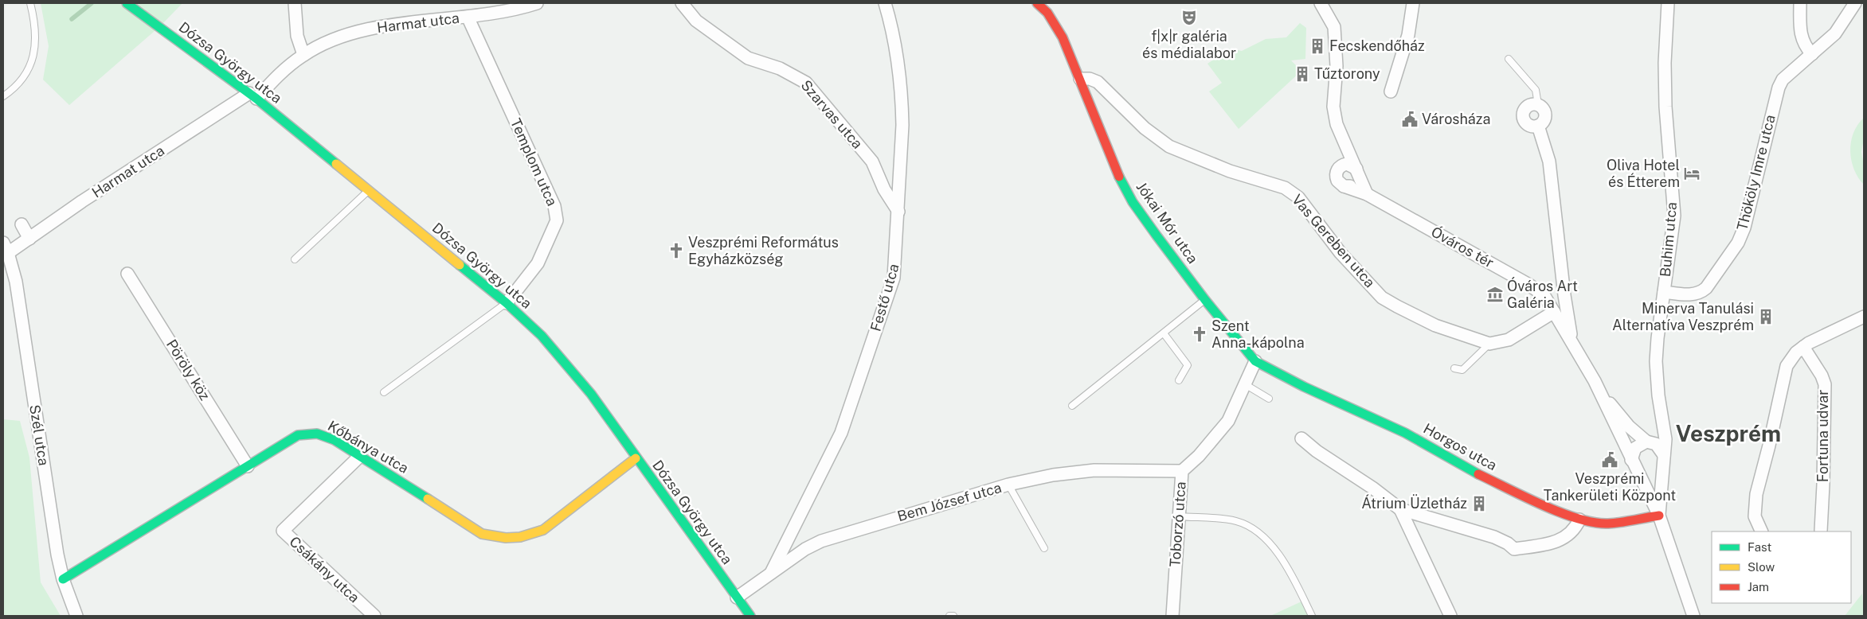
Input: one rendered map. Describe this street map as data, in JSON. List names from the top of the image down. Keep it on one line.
{"streets":{"street":["Harmat utca","Dózsa György utca","Szarvas utca","Templom utca","Thököly Imre utca","Jókai Mór utca","Buhim utca","Vas Gereben utca","Óváros tér","Festő utca","Pöröly köz","Szél utca","Fortuna udvar","Kőbánya utca","Horgos utca","Bem József utca","Toborzó utca","Csákány utca"]},"crossings":[["Harmat utca","Dózsa György utca"],["Harmat utca","Templom utca"],["Harmat utca","Szél utca"],["Dózsa György utca","Templom utca"],["Dózsa György utca","Kőbánya utca"],["Dózsa György utca","Bem József utca"],["Szarvas utca","Festő utca"],["Thököly Imre utca","Buhim utca"],["Jókai Mór utca","Vas Gereben utca"],["Jókai Mór utca","Horgos utca"],["Jókai Mór utca","Toborzó utca"],["Buhim utca","Horgos utca"],["Festő utca","Bem József utca"],["Pöröly köz","Kőbánya utca"],["Szél utca","Kőbánya utca"],["Kőbánya utca","Csákány utca"],["Horgos utca","Toborzó utca"],["Bem József utca","Toborzó utca"]],"districts":["Veszprém"],"places":{"theatre":["f|x|r galéria és médialabor"],"building":["Fecskendőház","Tűztorony","Minerva Tanulási Alternatíva Veszprém","Átrium Üzletház"],"public building":["Városháza","Veszprémi Tankerületi Központ"],"hotel":["Oliva Hotel és Étterem"],"church":["Veszprémi Református Egyházközség","Szent Anna-kápolna"],"museum":["Óváros Art Galéria"]},"legend":["Fast","Slow","Jam"]}
